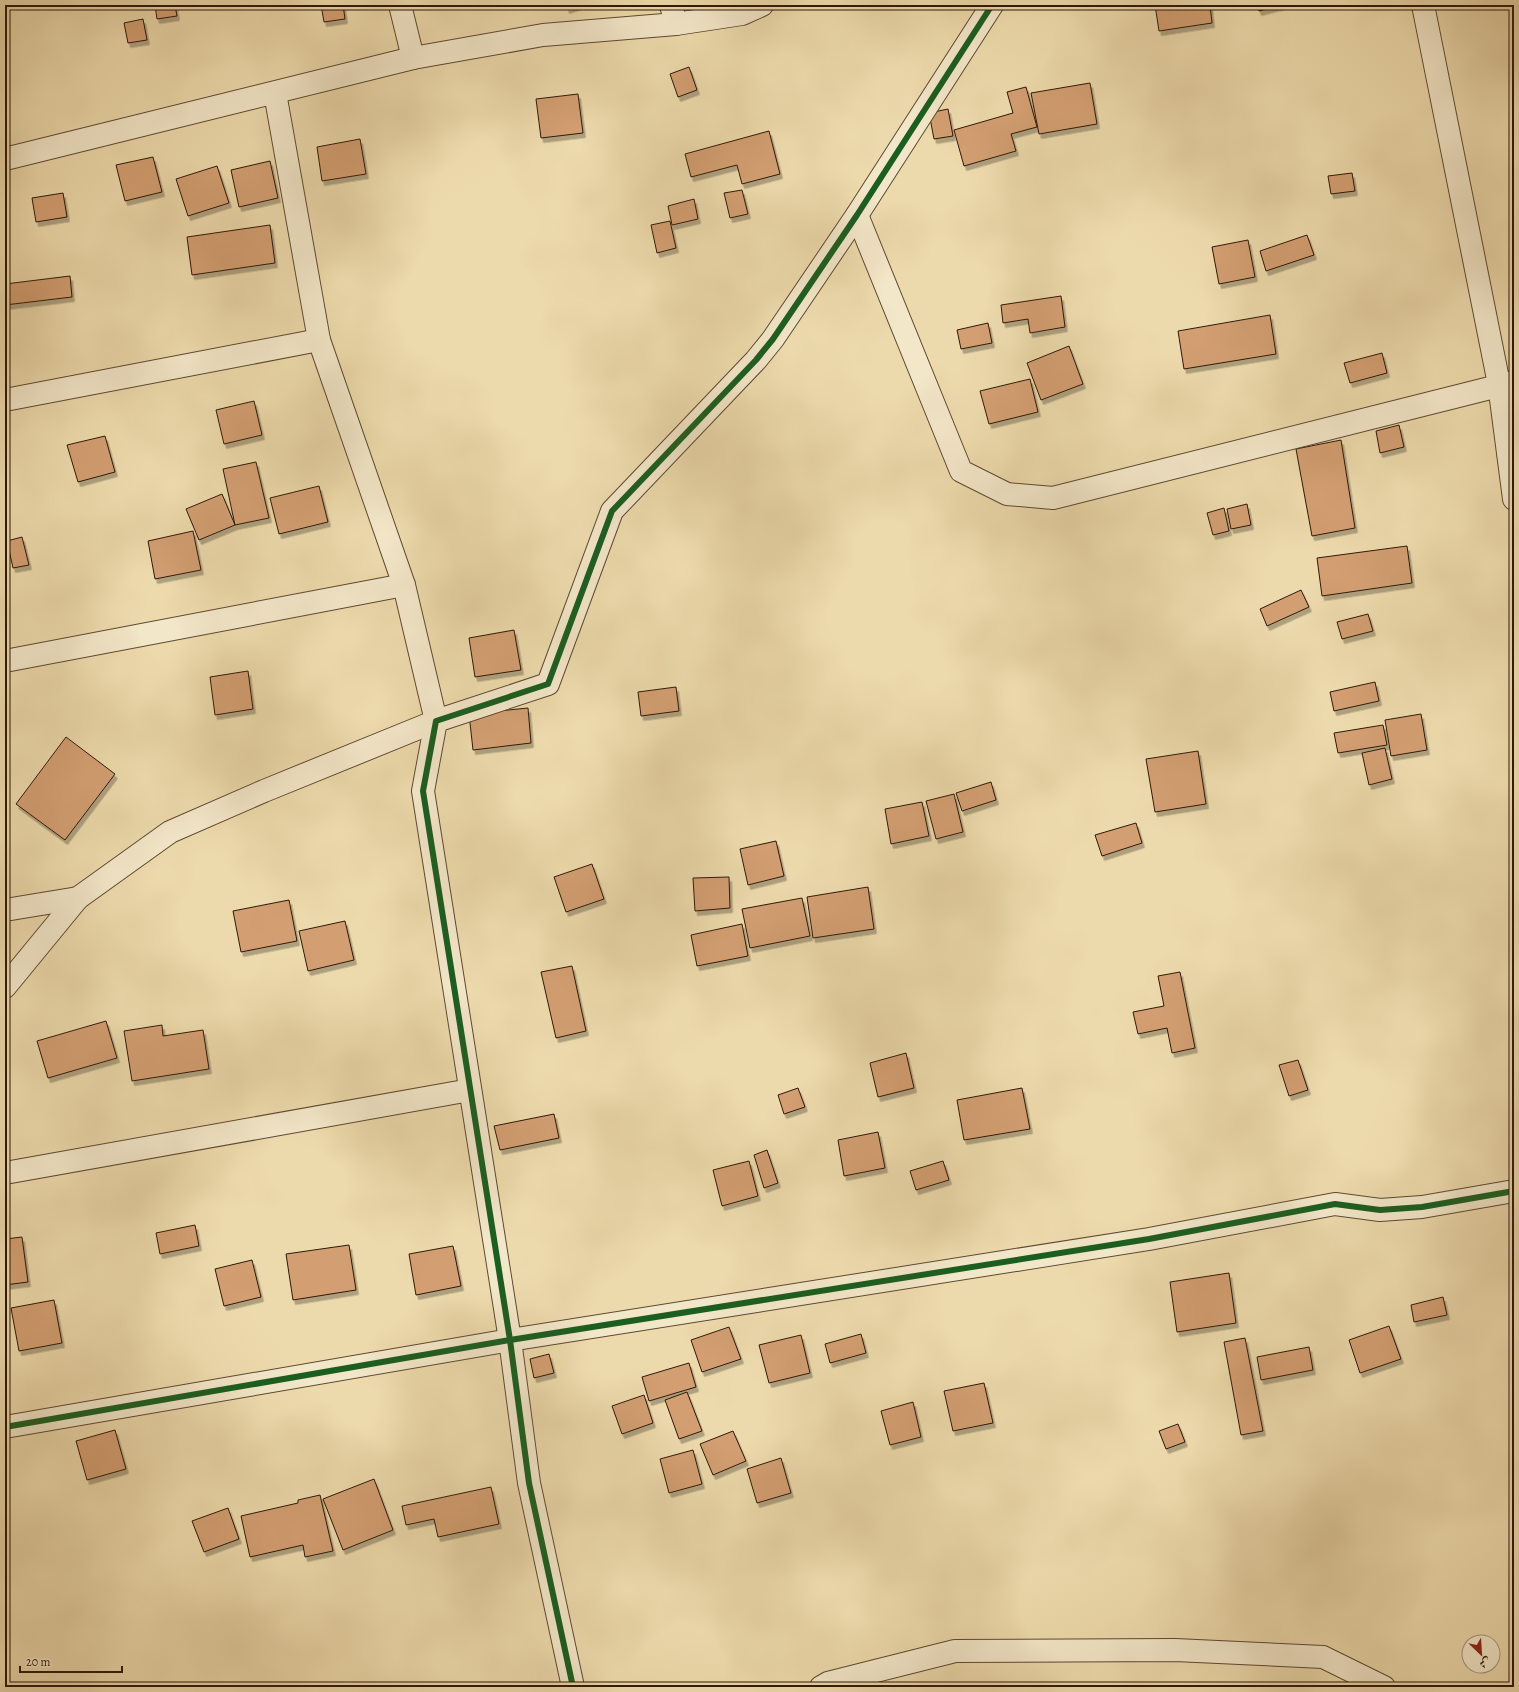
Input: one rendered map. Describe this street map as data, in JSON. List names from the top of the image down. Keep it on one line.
{"scale_bar":"20 m","north":"bottom right"}
